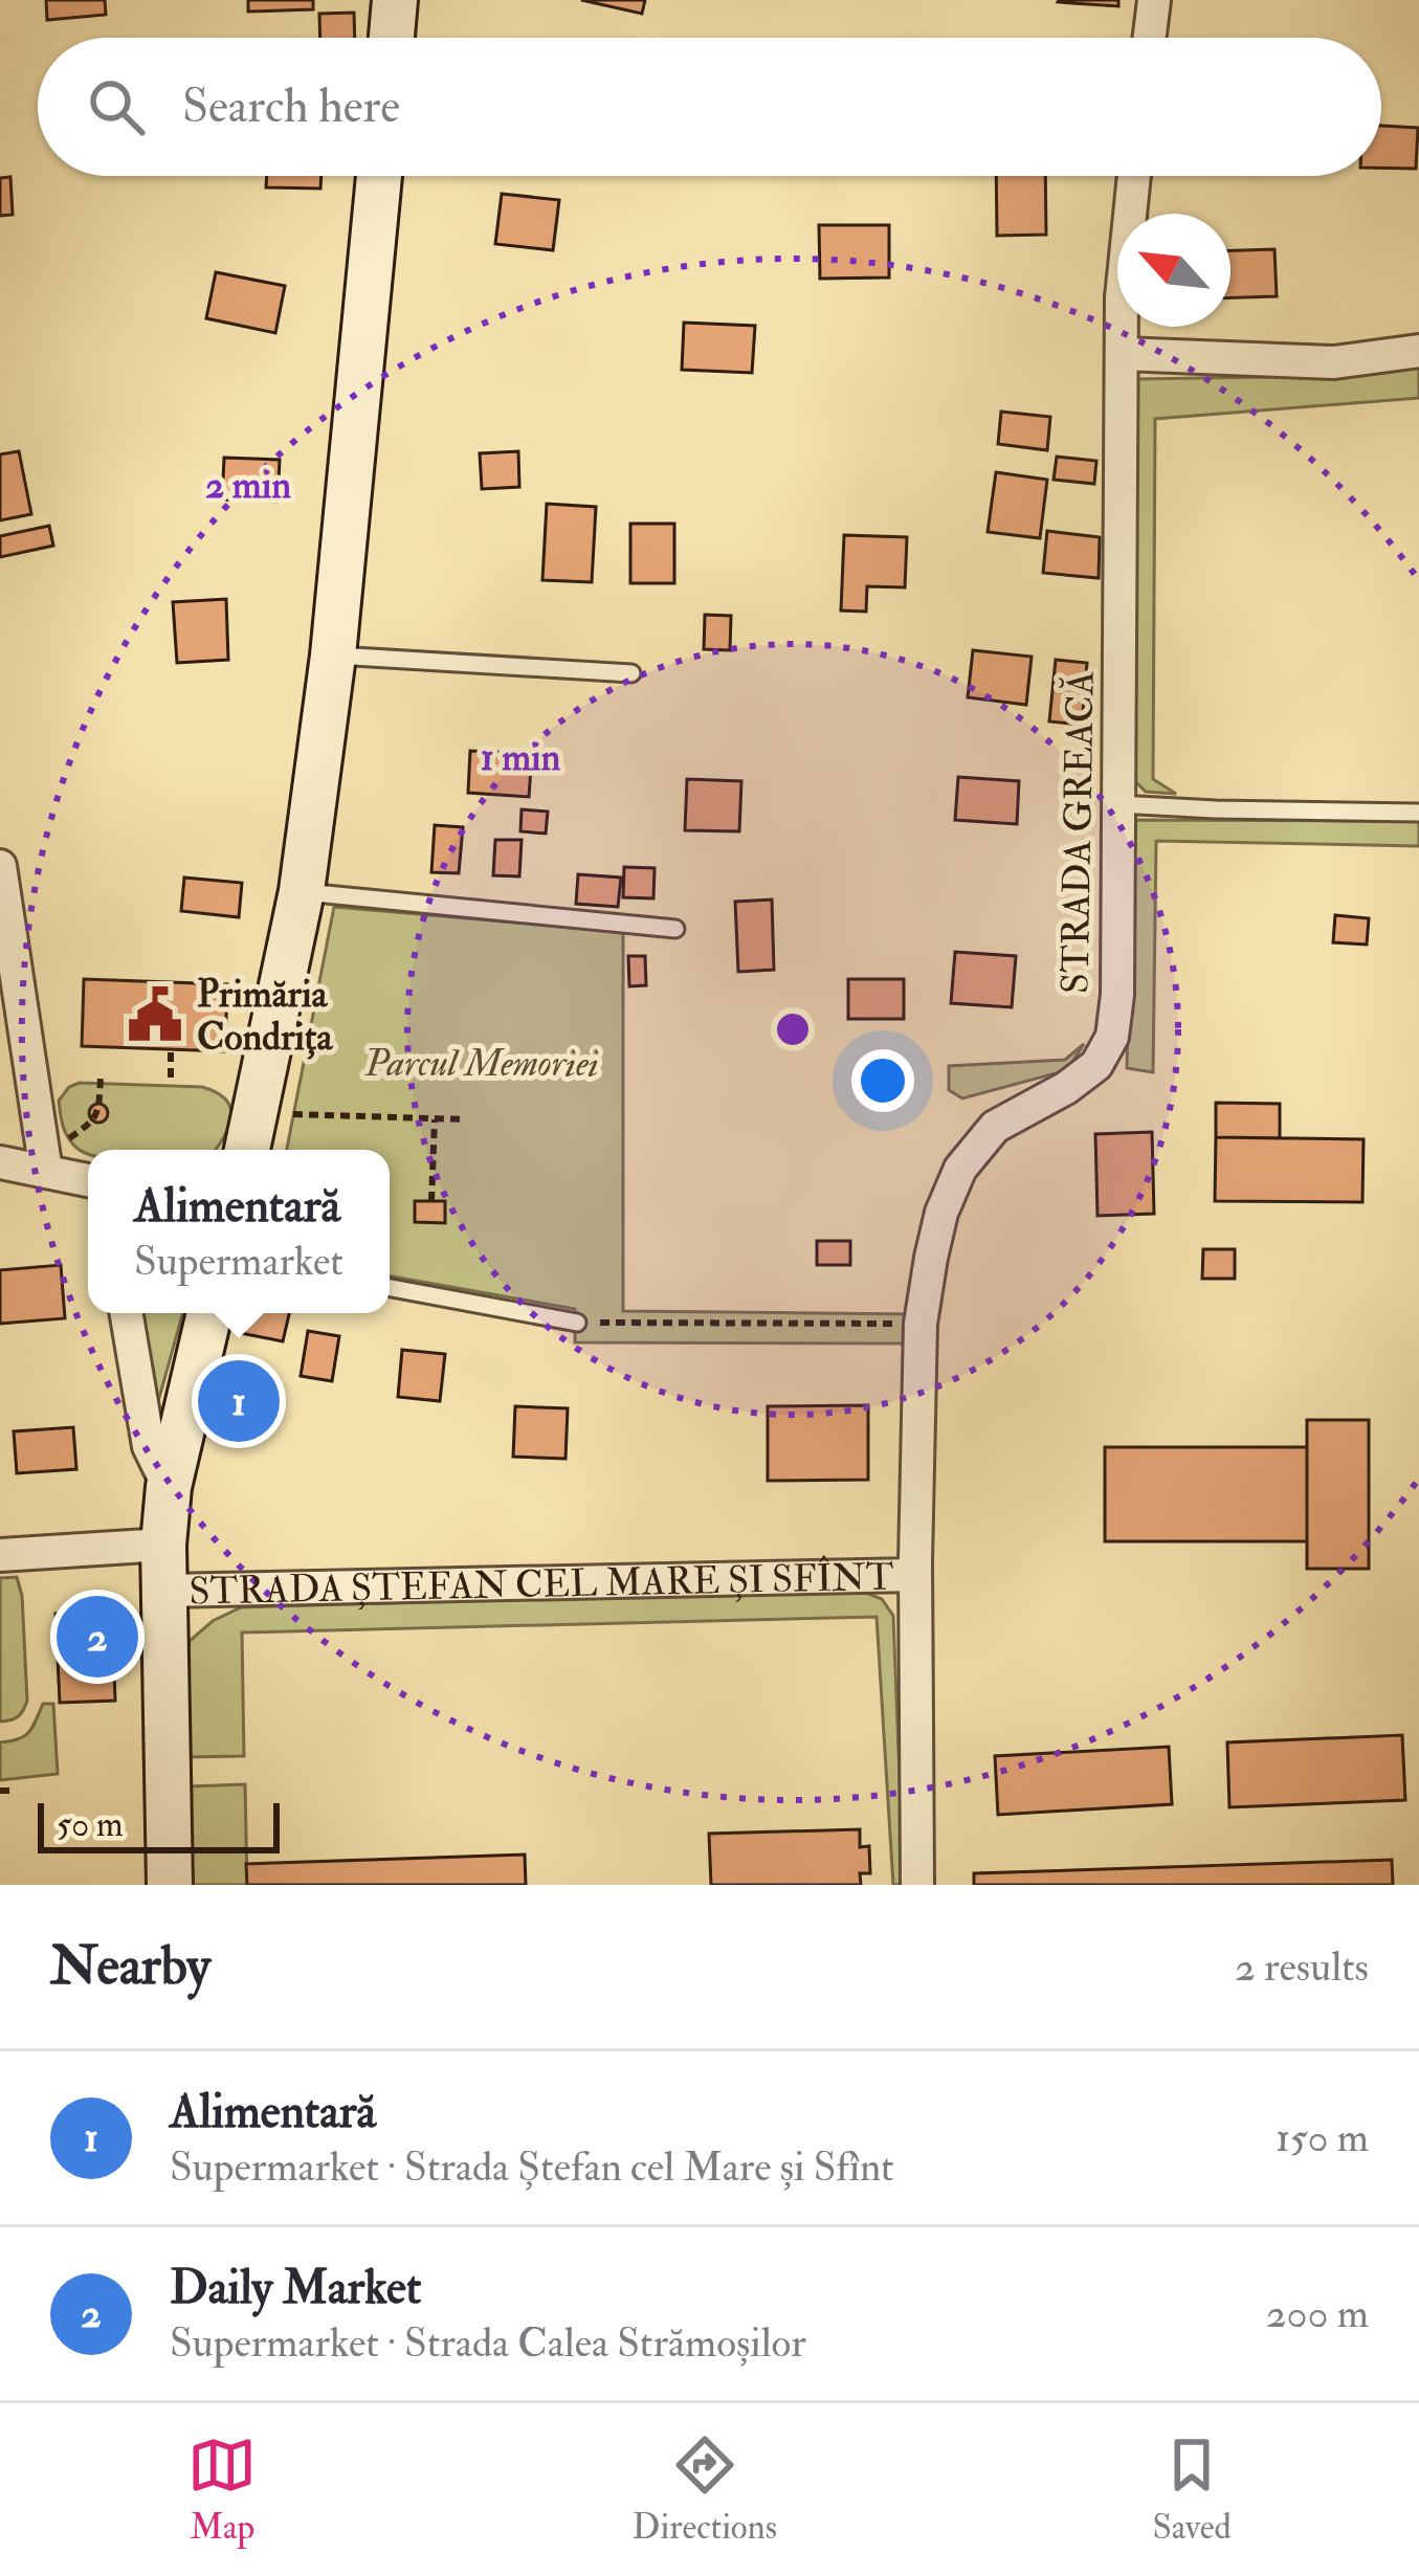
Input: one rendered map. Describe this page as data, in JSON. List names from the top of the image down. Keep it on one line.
{"streets":{"street":["STRADA GREACĂ","STRADA ȘTEFAN CEL MARE ȘI SFÎNT"]},"crossings":[["STRADA GREACĂ","STRADA ȘTEFAN CEL MARE ȘI SFÎNT"]],"parks":["Parcul Memoriei"],"places":{"public building":["Primăria Condrița"]},"scale_bar":"50 m","north":"top left","page":{"search":"Search here","popup":["Alimentară","Supermarket"],"pins":["1","2"],"scale":"50 m","heading":["Nearby","2 results"],"list":[{"mark":"1","name":"Alimentară","note":"Supermarket · Strada Ștefan cel Mare și Sfînt","value":"150 m"},{"mark":"2","name":"Daily Market","note":"Supermarket · Strada Calea Strămoșilor","value":"200 m"}],"nav":["Map","Directions","Saved"]},"rings":["2 min","1 min"]}
